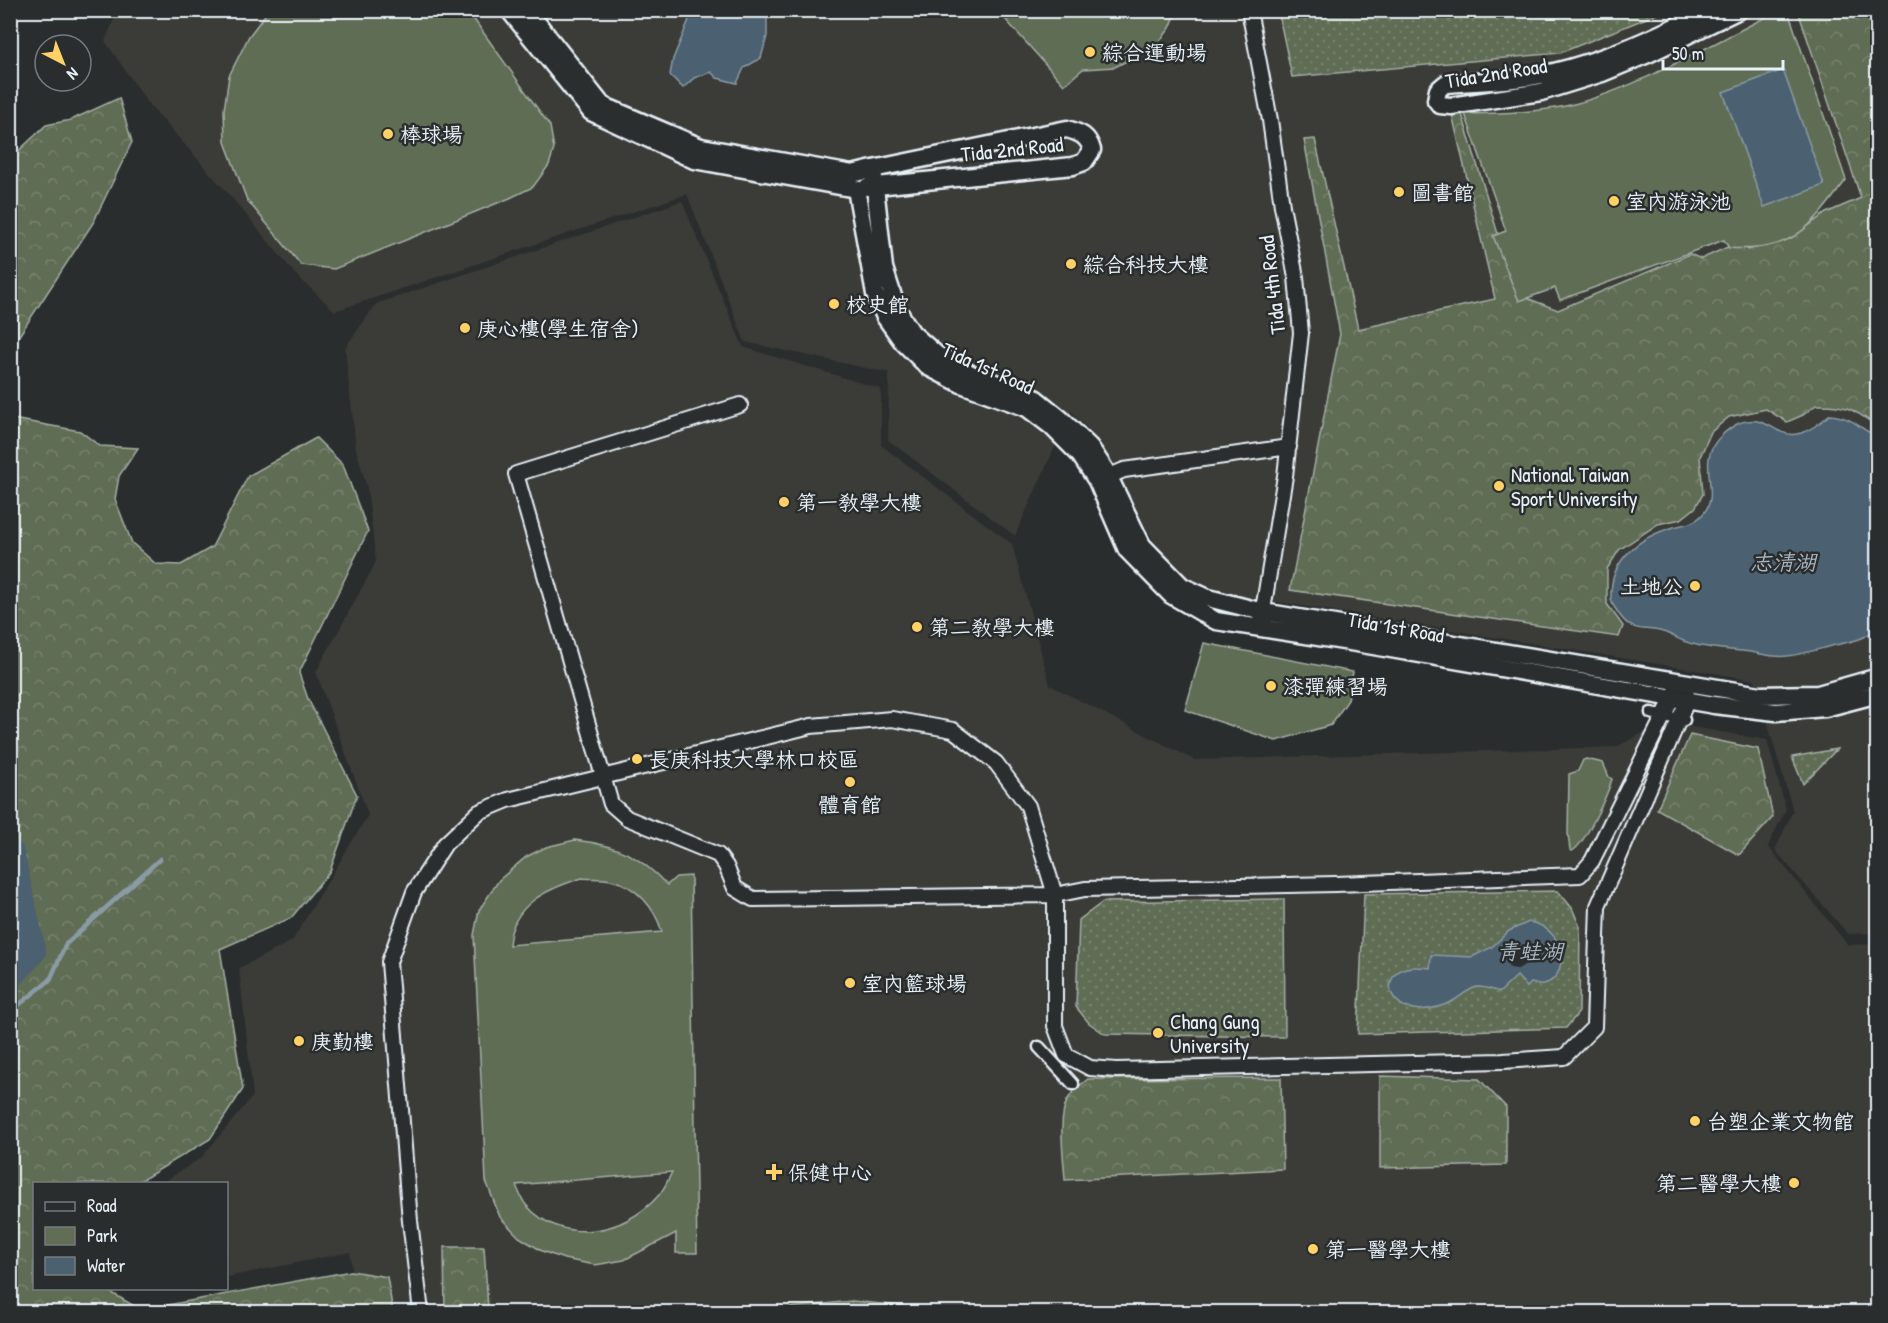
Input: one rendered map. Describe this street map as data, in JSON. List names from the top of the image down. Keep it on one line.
{"streets":{"street":["Tida 2nd Road","Tida 4th Road","Tida 1st Road"]},"crossings":[["Tida 2nd Road","Tida 1st Road"],["Tida 4th Road","Tida 1st Road"]],"water":["志清湖","青蛙湖"],"places":{"other":["綜合運動場","棒球場","圖書館","室內游泳池","綜合科技大樓","校史館","庚心樓(學生宿舍)","National Taiwan Sport University","第一教學大樓","土地公","第二教學大樓","漆彈練習場","長庚科技大學林口校區","體育館","室內籃球場","Chang Gung University","庚勤樓","台塑企業文物館","第二醫學大樓","第一醫學大樓"],"health":["保健中心"]},"legend":["Road","Park","Water"],"scale_bar":"50 m","north":"bottom right"}
